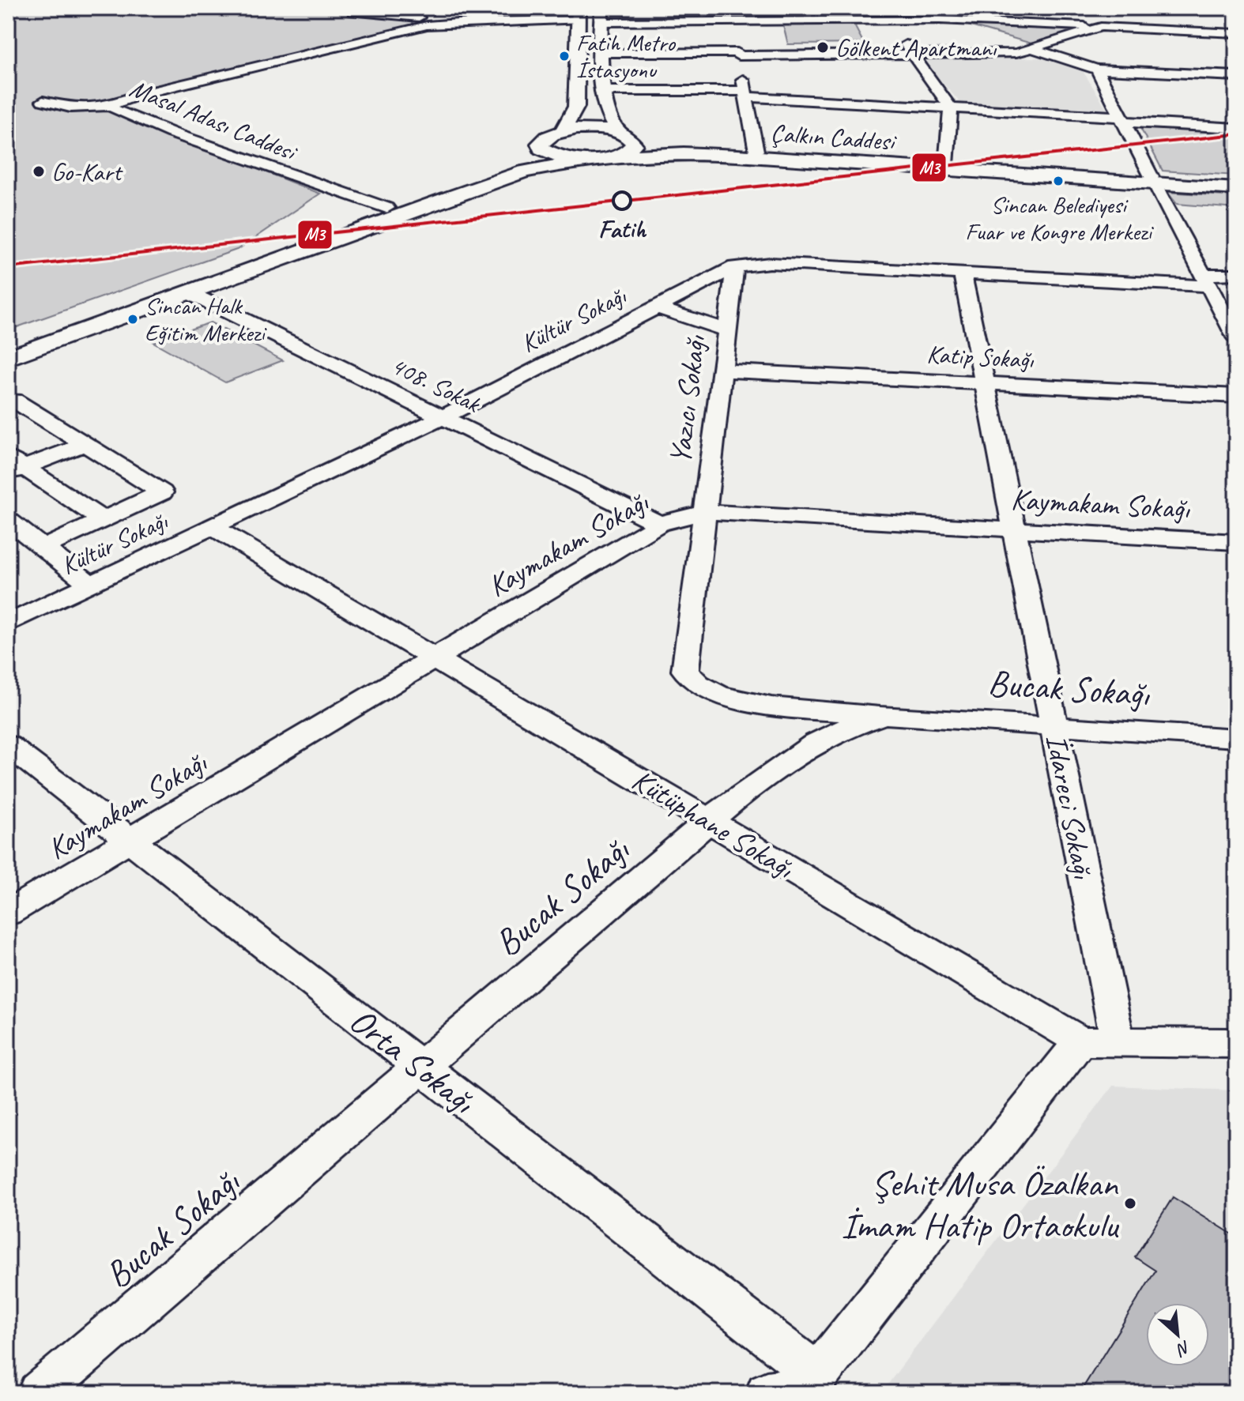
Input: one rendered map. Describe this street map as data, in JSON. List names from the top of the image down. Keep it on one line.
{"streets":{"main road":["Çalkın Caddesi"],"street":["Masal Adası Caddesi","Kültür Sokağı","Katip Sokağı","408. Sokak","Yazıcı Sokağı","Kaymakam Sokağı","Bucak Sokağı","İdareci Sokağı","Kütüphane Sokağı","Orta Sokağı"]},"crossings":[["Kültür Sokağı","408. Sokak"],["Kültür Sokağı","Yazıcı Sokağı"],["Kültür Sokağı","İdareci Sokağı"],["Kültür Sokağı","Kütüphane Sokağı"],["Katip Sokağı","Yazıcı Sokağı"],["Katip Sokağı","İdareci Sokağı"],["408. Sokak","Kaymakam Sokağı"],["Yazıcı Sokağı","Kaymakam Sokağı"],["Yazıcı Sokağı","Bucak Sokağı"],["Kaymakam Sokağı","İdareci Sokağı"],["Kaymakam Sokağı","Kütüphane Sokağı"],["Kaymakam Sokağı","Orta Sokağı"],["Bucak Sokağı","İdareci Sokağı"],["Bucak Sokağı","Kütüphane Sokağı"],["Bucak Sokağı","Orta Sokağı"],["İdareci Sokağı","Kütüphane Sokağı"]],"places":["Gölkent Apartmanı","Fatih Metro İstasyonu","Go-Kart","Sincan Belediyesi Fuar ve Kongre Merkezi","Fatih","Sincan Halk Eğitim Merkezi","Şehit Musa Özalkan İmam Hatip Ortaokulu"],"lines":["transit line M3"],"north":"bottom right"}
